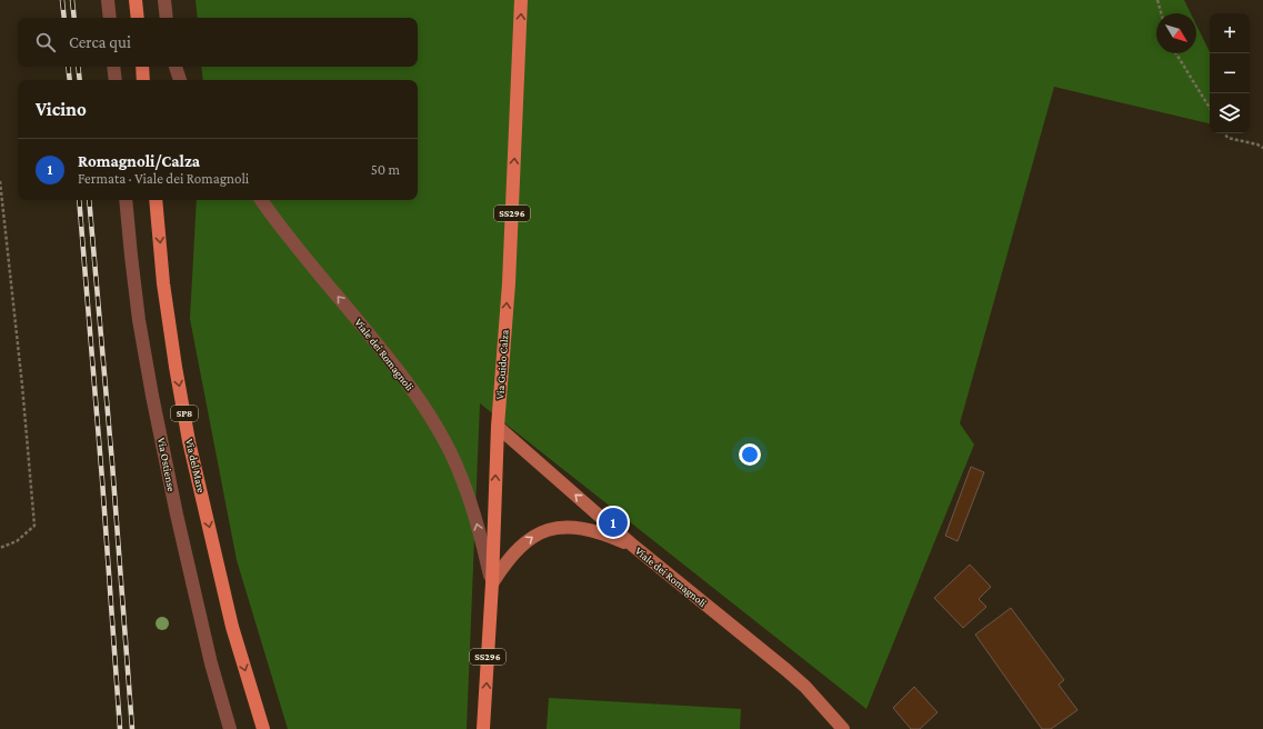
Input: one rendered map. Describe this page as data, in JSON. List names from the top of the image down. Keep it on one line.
{"streets":{"main road":["SS296","Viale dei Romagnoli","Via Guido Calza","SP8","Via del Mare"],"street":["Via Ostiense"]},"crossings":[["Viale dei Romagnoli","Via Guido Calza"]],"one_way":["Viale dei Romagnoli","Via Guido Calza","Via del Mare"],"north":"bottom right","page":{"map_buttons":["+","−"],"search":"Cerca qui","heading":"Vicino","list":[{"mark":"1","name":"Romagnoli/Calza","note":"Fermata · Viale dei Romagnoli","value":"50 m"}],"pins":"1"}}
